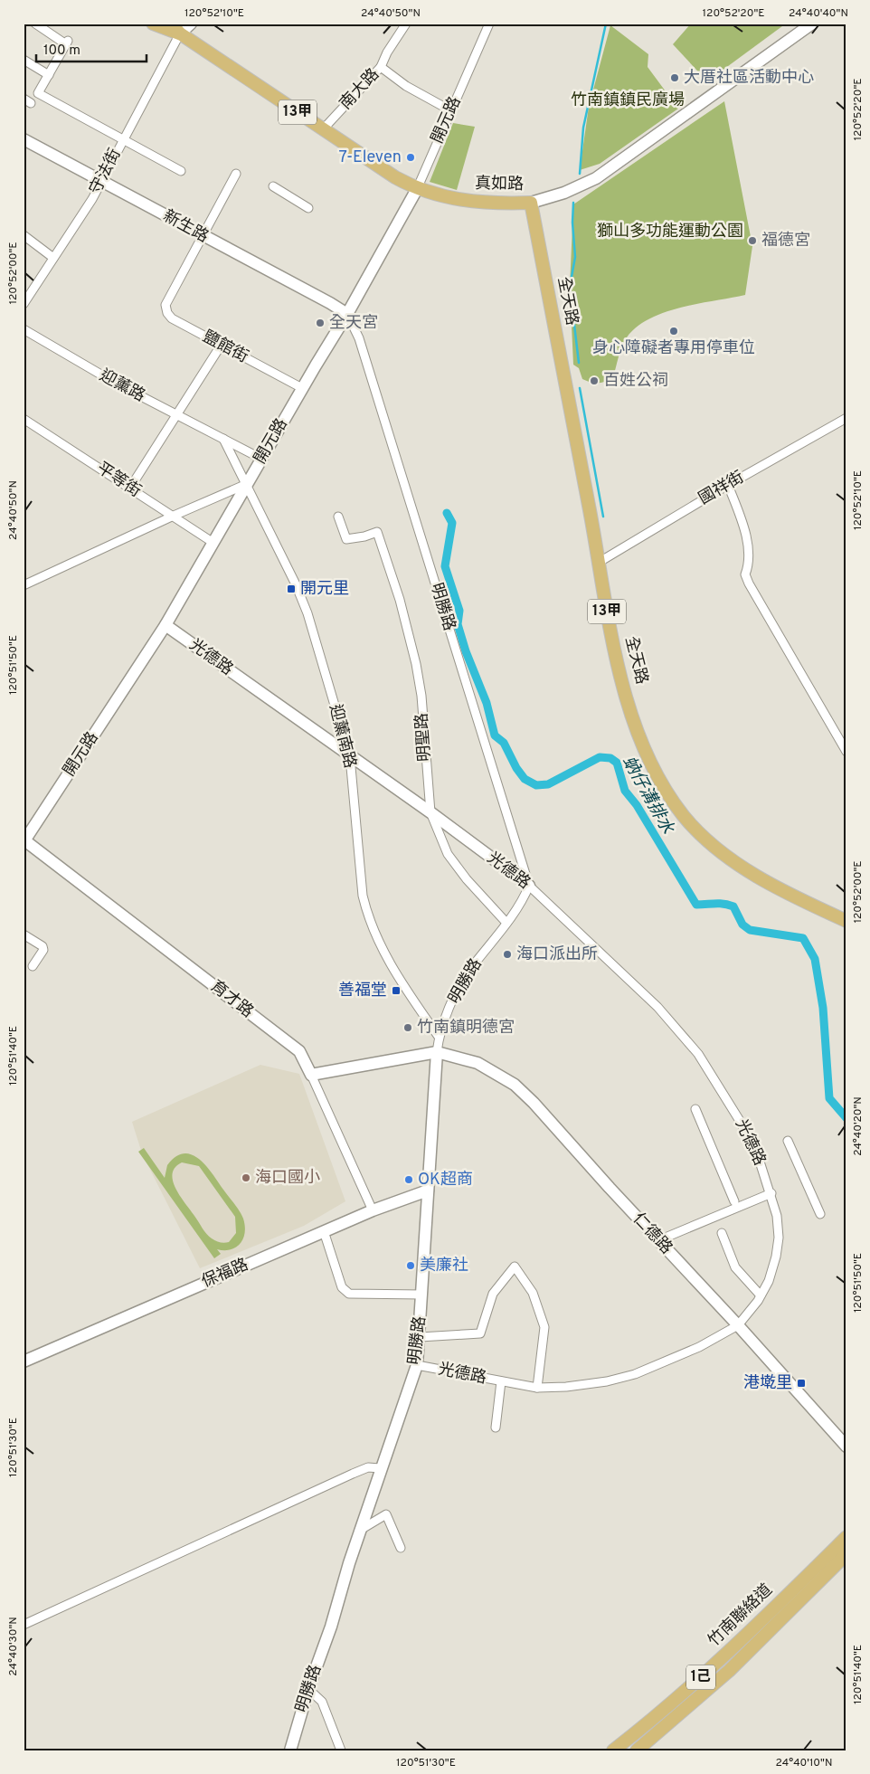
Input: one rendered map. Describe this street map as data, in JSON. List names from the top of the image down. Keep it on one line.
{"streets":{"main road":["13甲","真如路","全天路","竹南聯絡道","1己"],"street":["南大路","開元路","守法街","新生路","鹽館街","迎薰路","平等街","國祥街","明勝路","光德路","迎薰南路","明聖路","育才路","仁德路","保福路"]},"crossings":[["南大路","真如路"],["13甲","守法街"],["13甲","真如路"],["開元路","真如路"],["開元路","新生路"],["開元路","鹽館街"],["開元路","迎薰路"],["開元路","平等街"],["開元路","明勝路"],["開元路","光德路"],["開元路","迎薰南路"],["開元路","育才路"],["守法街","真如路"],["守法街","新生路"],["真如路","全天路"],["新生路","鹽館街"],["新生路","明勝路"],["全天路","國祥街"],["迎薰路","迎薰南路"],["明勝路","光德路"],["明勝路","迎薰南路"],["明勝路","明聖路"],["明勝路","仁德路"],["明勝路","保福路"],["光德路","迎薰南路"],["光德路","明聖路"],["光德路","仁德路"],["育才路","保福路"]],"water":["蚋仔溝排水"],"parks":["竹南鎮鎮民廣場","獅山多功能運動公園"],"places":{"other":["大厝社區活動中心","7-Eleven","福德宮","全天宮","身心障礙者專用停車位","百姓公祠","海口派出所","竹南鎮明德宮","海口國小","OK超商","美廉社"],"transit":["開元里","善福堂","港墘里"]},"scale_bar":"100 m","coordinates":["120°52'10\"E","24°40'50\"N","120°52'20\"E","24°40'40\"N","120°52'00\"E","120°51'50\"E","120°51'40\"E","24°40'20\"N","120°51'30\"E","24°40'30\"N","24°40'10\"N"]}
